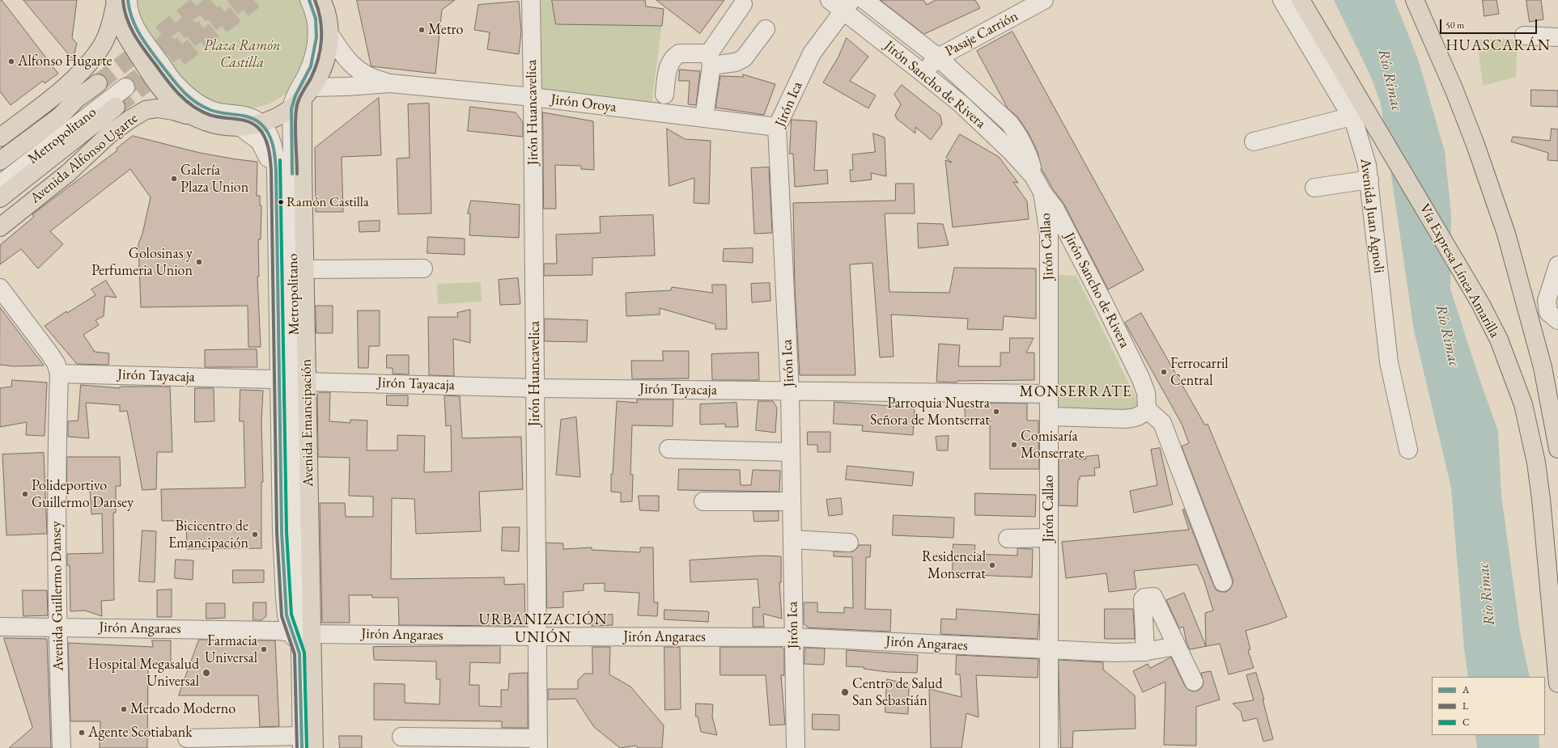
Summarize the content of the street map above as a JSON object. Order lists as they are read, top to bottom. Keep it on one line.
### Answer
{"streets":{"main road":["Avenida Alfonso Ugarte","Vía Expresa Línea Amarilla","Avenida Emancipación"],"street":["Pasaje Carrión","Jirón Sancho de Rivera","Jirón Oroya","Jirón Ica","Jirón Huancavelica","Metropolitano","Avenida Juan Agnoli","Jirón Callao","Jirón Tayacaja","Avenida Guillermo Dansey","Jirón Angaraes"]},"crossings":[["Pasaje Carrión","Jirón Sancho de Rivera"],["Jirón Sancho de Rivera","Jirón Ica"],["Jirón Sancho de Rivera","Jirón Callao"],["Jirón Oroya","Jirón Ica"],["Jirón Oroya","Jirón Huancavelica"],["Jirón Oroya","Metropolitano"],["Jirón Oroya","Avenida Emancipación"],["Jirón Ica","Jirón Tayacaja"],["Jirón Ica","Jirón Angaraes"],["Jirón Huancavelica","Jirón Tayacaja"],["Jirón Huancavelica","Jirón Angaraes"],["Metropolitano","Avenida Emancipación"],["Metropolitano","Jirón Angaraes"],["Jirón Callao","Jirón Tayacaja"],["Jirón Callao","Jirón Angaraes"],["Jirón Tayacaja","Avenida Emancipación"],["Jirón Tayacaja","Avenida Guillermo Dansey"],["Avenida Emancipación","Jirón Angaraes"],["Avenida Guillermo Dansey","Jirón Angaraes"]],"districts":["HUASCARÁN","MONSERRATE","URBANIZACIÓN UNIÓN"],"water":["Río Rímac"],"parks":["Plaza Ramón Castilla"],"places":["Metro","Alfonso Hugarte","Galería Plaza Union","Ramón Castilla","Golosinas y Perfumeria Union","Ferrocarril Central","Parroquia Nuestra Señora de Montserrat","Comisaría Monserrate","Polideportivo Guillermo Dansey","Bicicentro de Emancipación","Residencial Monserrat","Farmacia Universal","Hospital Megasalud Universal","Centro de Salud San Sebastián","Mercado Moderno","Agente Scotiabank"],"lines":["transit line A","transit line L","transit line C"],"legend":["A","L","C"],"scale_bar":"50 m"}
